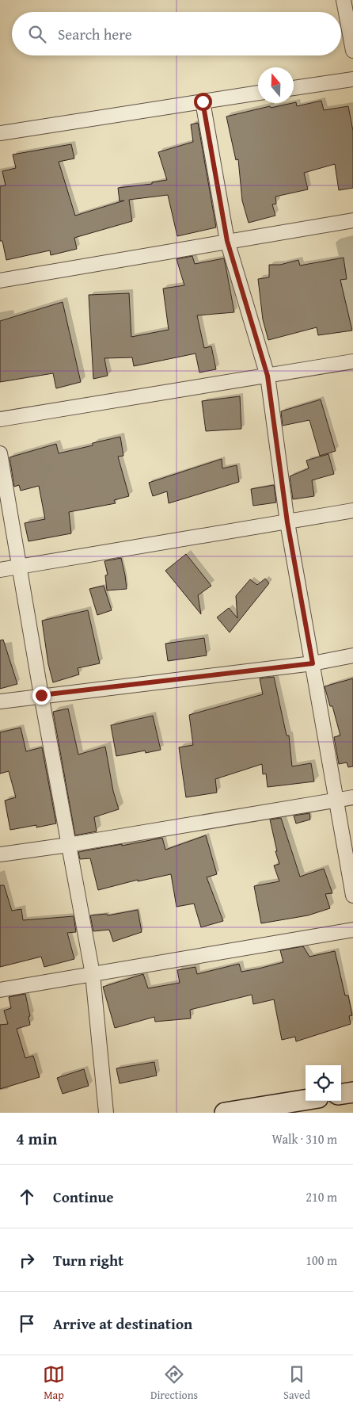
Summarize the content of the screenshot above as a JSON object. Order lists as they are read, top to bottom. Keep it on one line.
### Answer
{"north":"top","page":{"search":"Search here","heading":["4 min","Walk · 310 m"],"list":[["Continue","210 m"],["Turn right","100 m"],"Arrive at destination"],"nav":["Map","Directions","Saved"]}}
